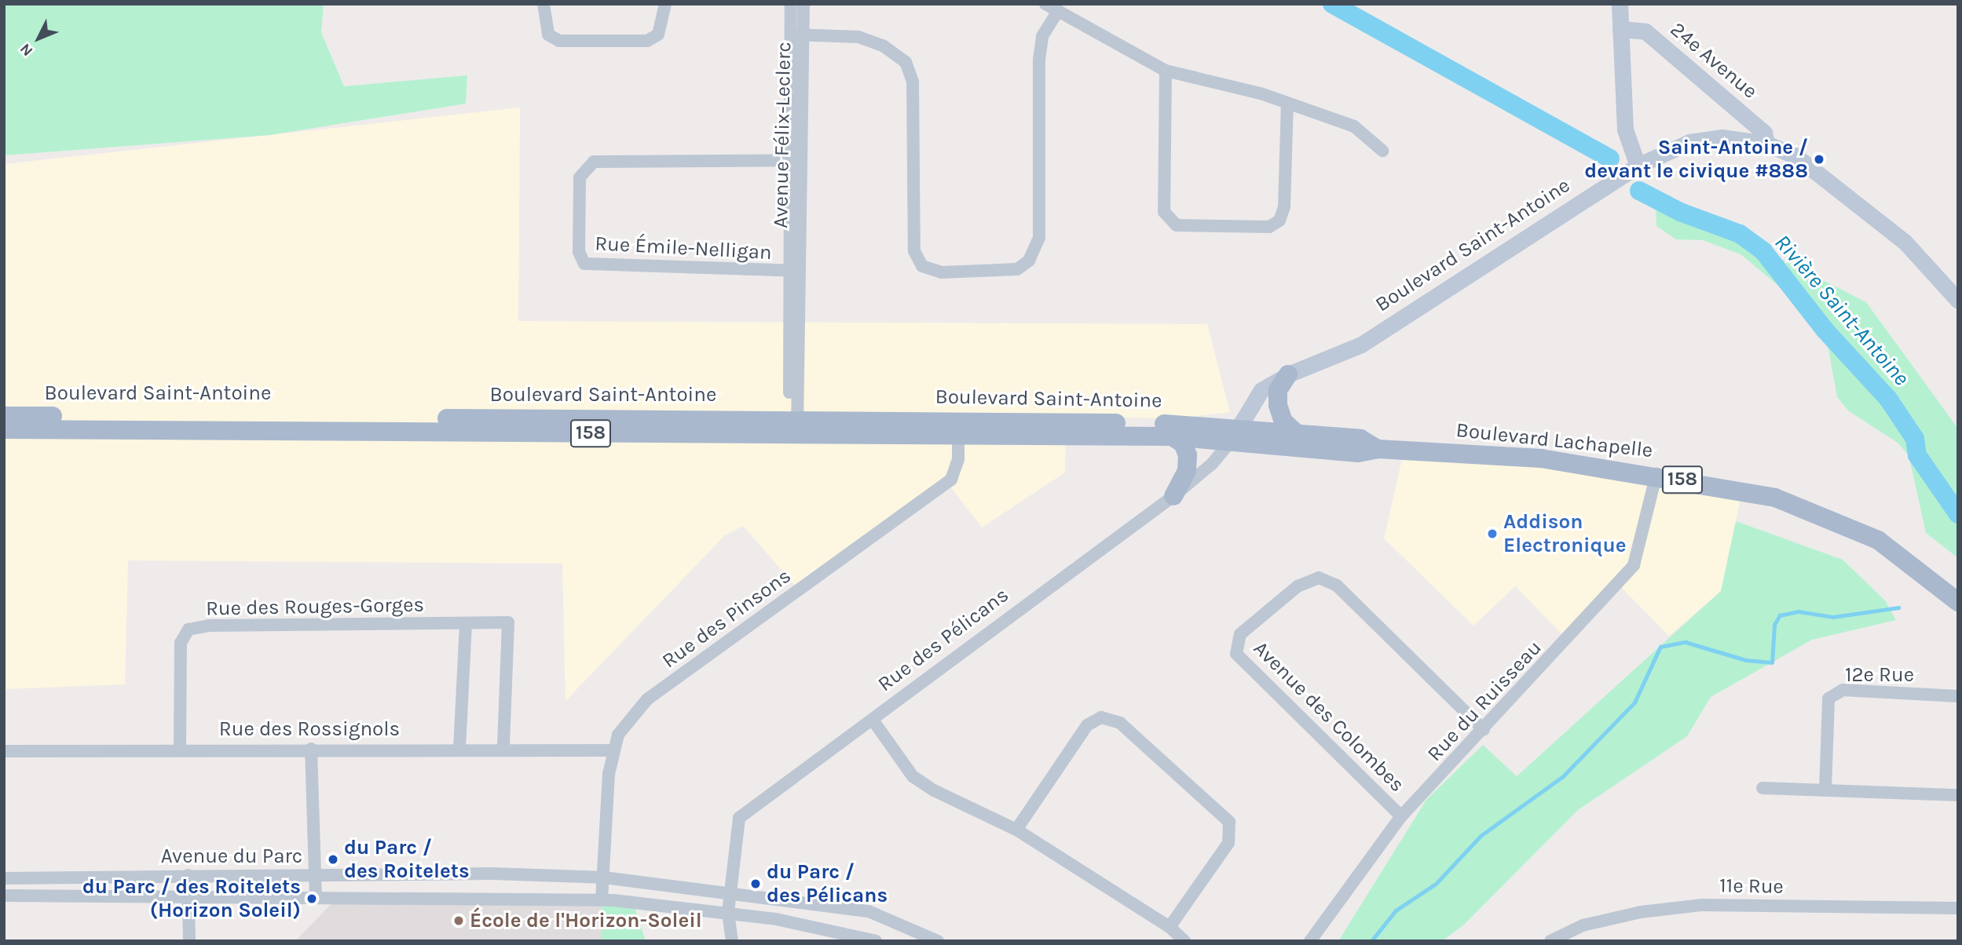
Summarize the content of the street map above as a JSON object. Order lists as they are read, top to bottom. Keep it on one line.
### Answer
{"streets":{"main road":["Boulevard Saint-Antoine","158","Boulevard Lachapelle"],"street":["24e Avenue","Avenue Félix-Leclerc","Rue Émile-Nelligan","Rue des Rouges-Gorges","Rue des Pinsons","Rue des Pélicans","12e Rue","Rue du Ruisseau","Avenue des Colombes","Rue des Rossignols","Avenue du Parc","11e Rue"]},"crossings":[["24e Avenue","Boulevard Saint-Antoine"],["Avenue Félix-Leclerc","Boulevard Saint-Antoine"],["Avenue Félix-Leclerc","Rue Émile-Nelligan"],["Boulevard Saint-Antoine","Boulevard Lachapelle"],["Boulevard Saint-Antoine","Rue des Pinsons"],["Boulevard Saint-Antoine","Rue des Pélicans"],["Boulevard Lachapelle","Rue des Pélicans"],["Boulevard Lachapelle","Rue du Ruisseau"],["Rue des Rouges-Gorges","Rue des Rossignols"],["Rue des Pinsons","Rue des Rossignols"],["Rue des Pinsons","Avenue du Parc"],["Rue des Pélicans","Avenue du Parc"],["Rue du Ruisseau","Avenue des Colombes"]],"water":["Rivière Saint-Antoine"],"places":["Saint-Antoine / devant le civique #888","Addison Electronique","du Parc / des Roitelets","du Parc / des Pélicans","du Parc / des Roitelets (Horizon Soleil)","École de l'Horizon-Soleil"],"north":"bottom left"}
